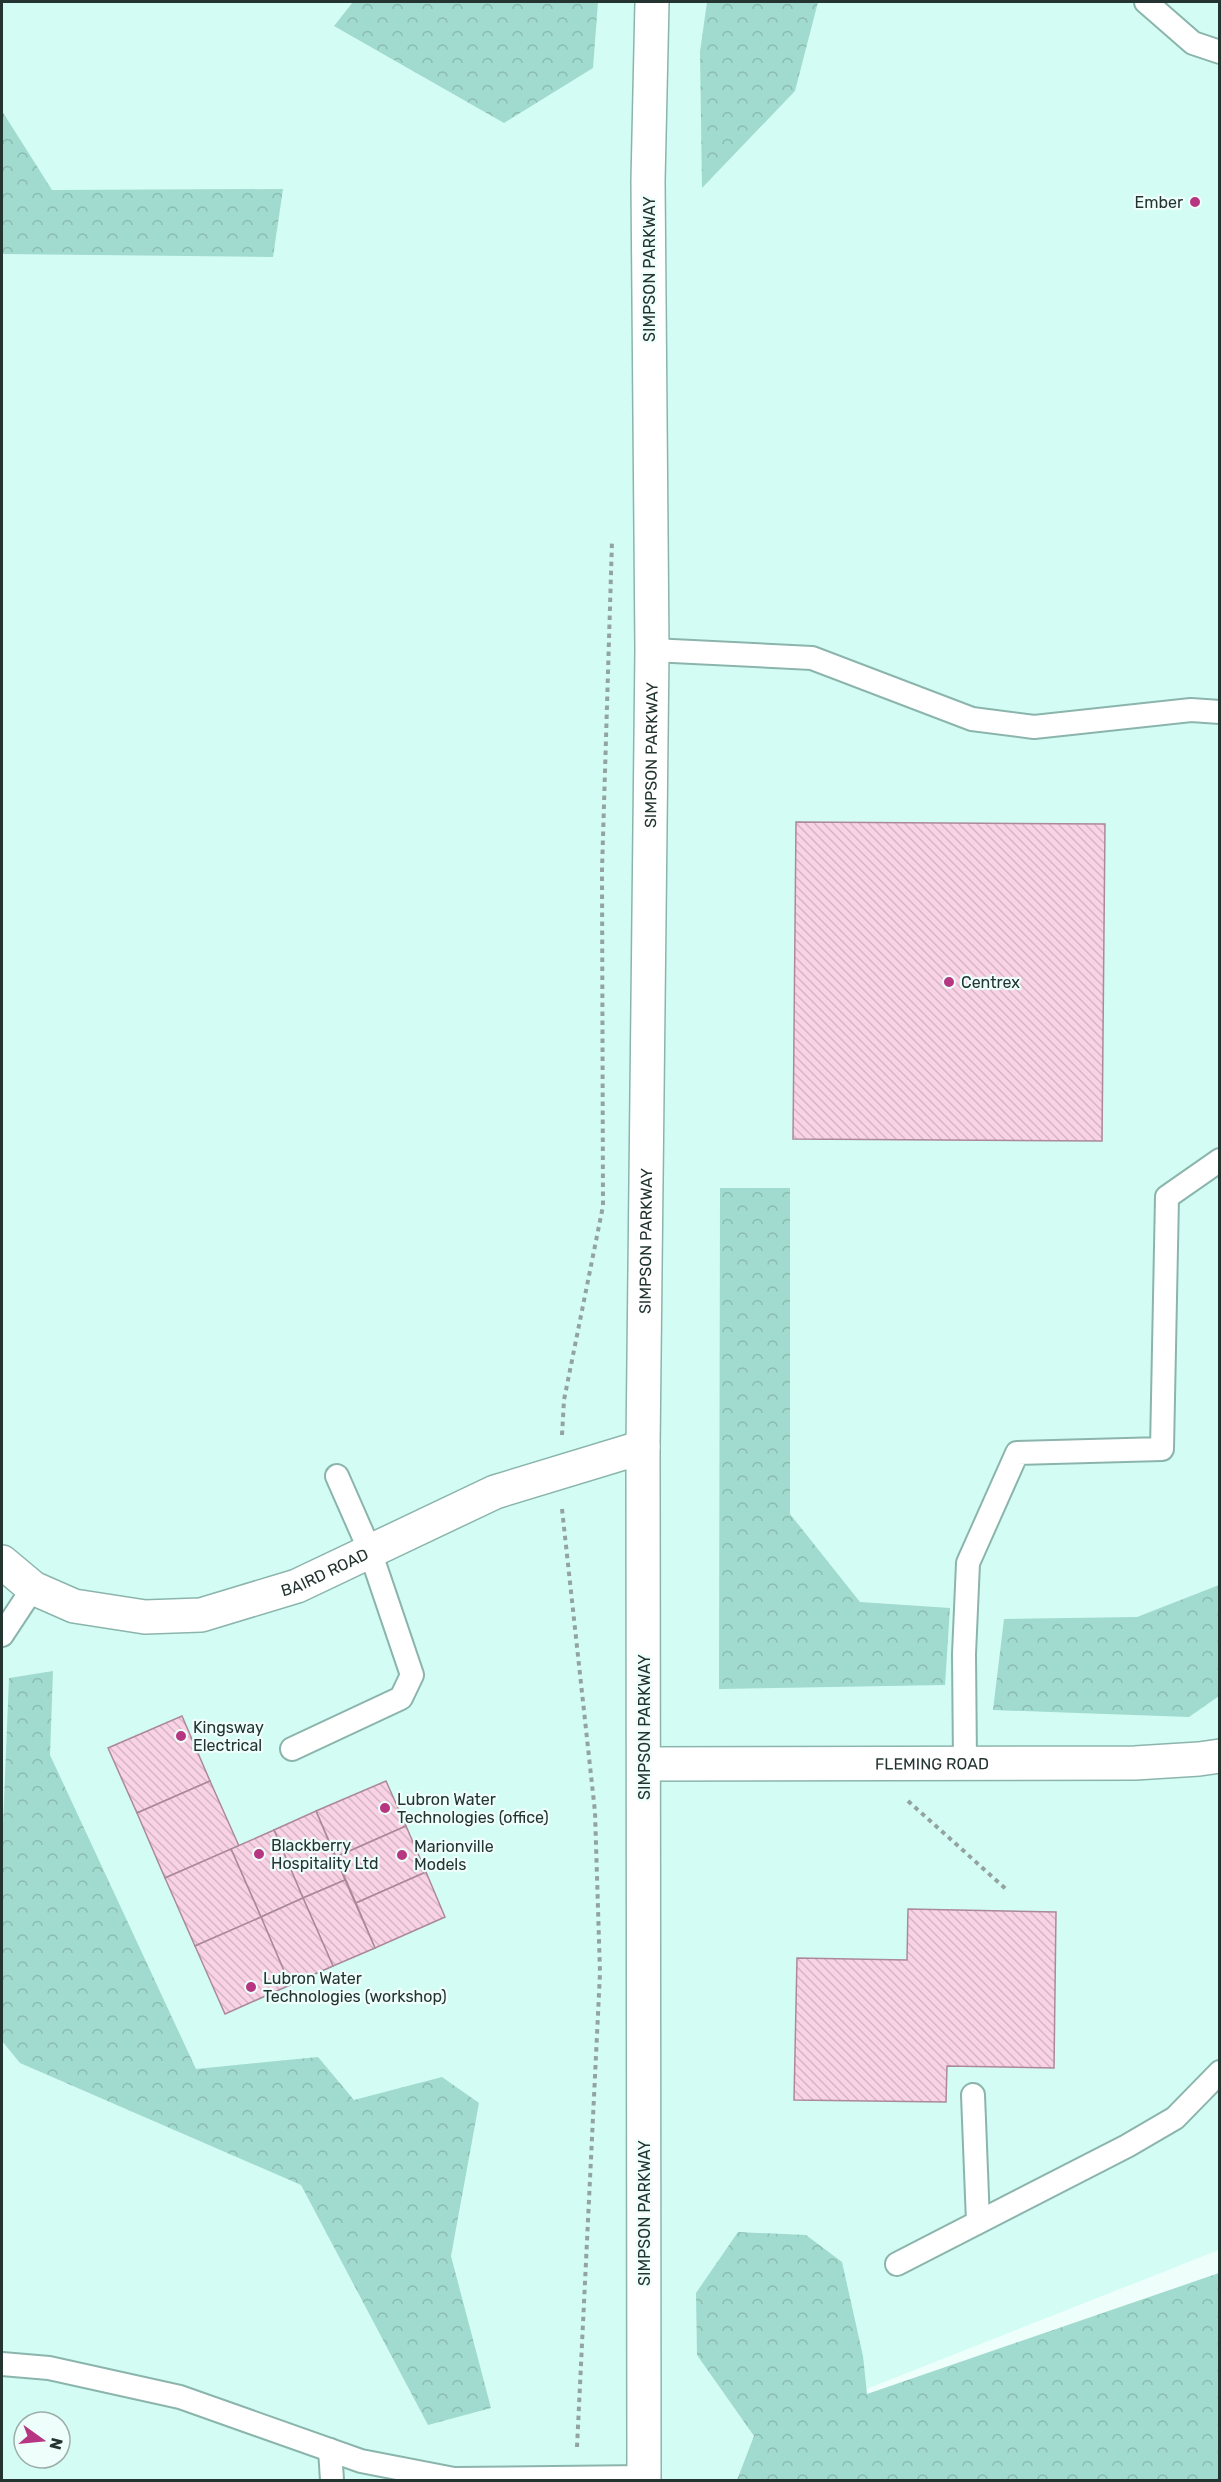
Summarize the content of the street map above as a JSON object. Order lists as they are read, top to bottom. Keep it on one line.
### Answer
{"streets":{"main road":["SIMPSON PARKWAY","BAIRD ROAD","FLEMING ROAD"]},"crossings":[["SIMPSON PARKWAY","BAIRD ROAD"],["SIMPSON PARKWAY","FLEMING ROAD"]],"places":["Ember","Centrex","Kingsway Electrical","Lubron Water Technologies (office)","Blackberry Hospitality Ltd","Marionville Models","Lubron Water Technologies (workshop)"],"north":"right"}
